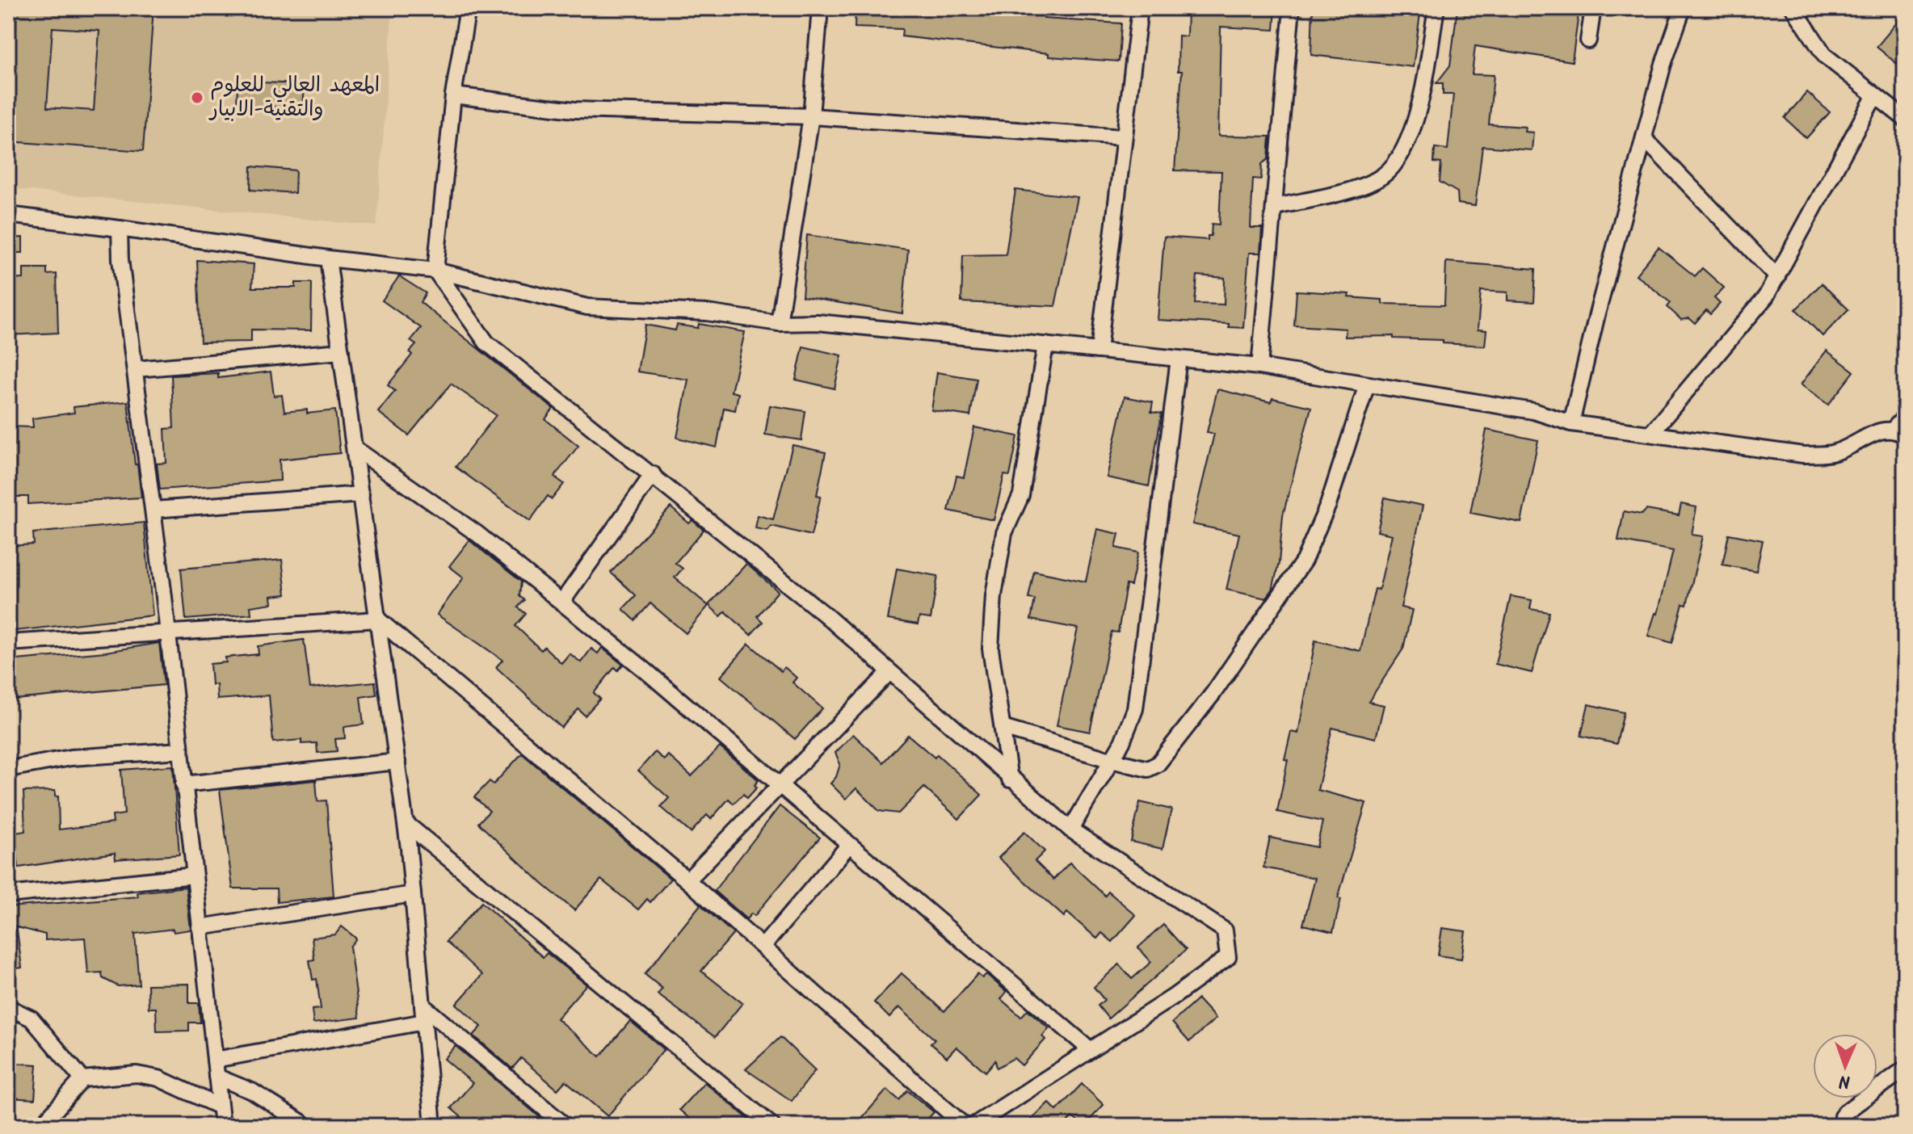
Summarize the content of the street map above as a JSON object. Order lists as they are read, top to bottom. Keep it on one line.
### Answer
{"places":["المعهد العالي للعلوم والتقنية-الابيار"],"north":"bottom"}
